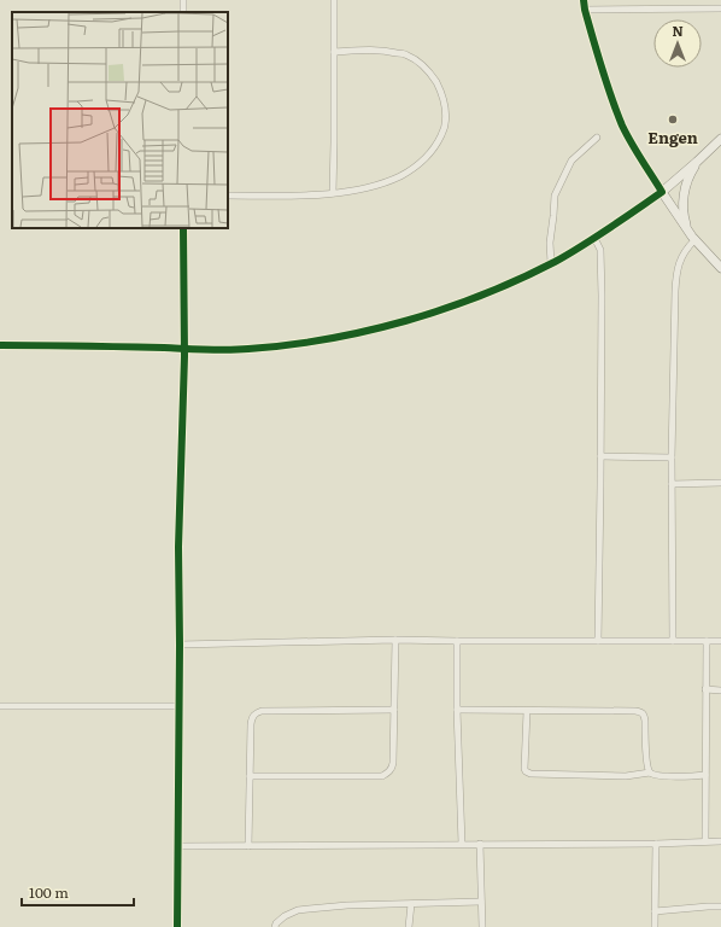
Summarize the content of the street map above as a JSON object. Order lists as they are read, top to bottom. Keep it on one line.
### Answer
{"places":["Engen"],"scale_bar":"100 m","north":"top"}
